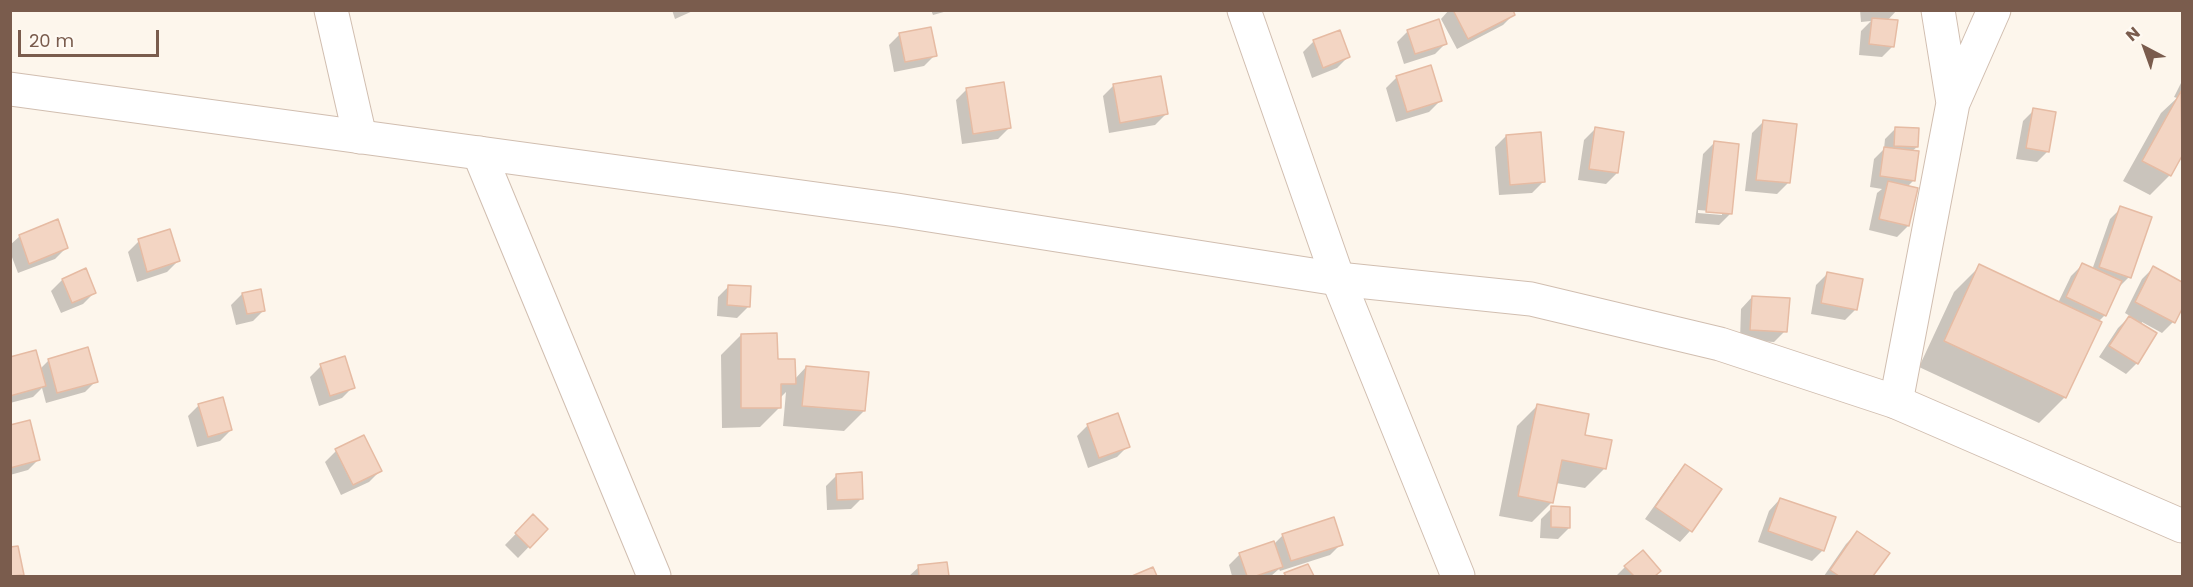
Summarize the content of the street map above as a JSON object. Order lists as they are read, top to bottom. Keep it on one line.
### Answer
{"scale_bar":"20 m","north":"top left"}
